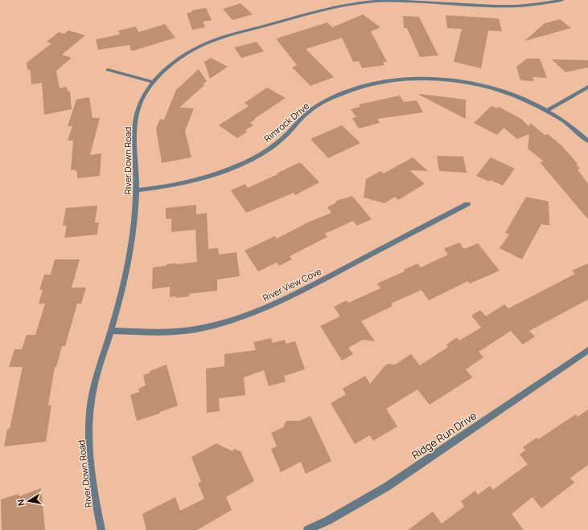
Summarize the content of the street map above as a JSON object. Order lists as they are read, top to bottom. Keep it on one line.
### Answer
{"streets":{"street":["Rimrock Drive","River Down Road","River View Cove","Ridge Run Drive"]},"crossings":[["Rimrock Drive","River Down Road"],["River Down Road","River View Cove"]],"north":"left"}
